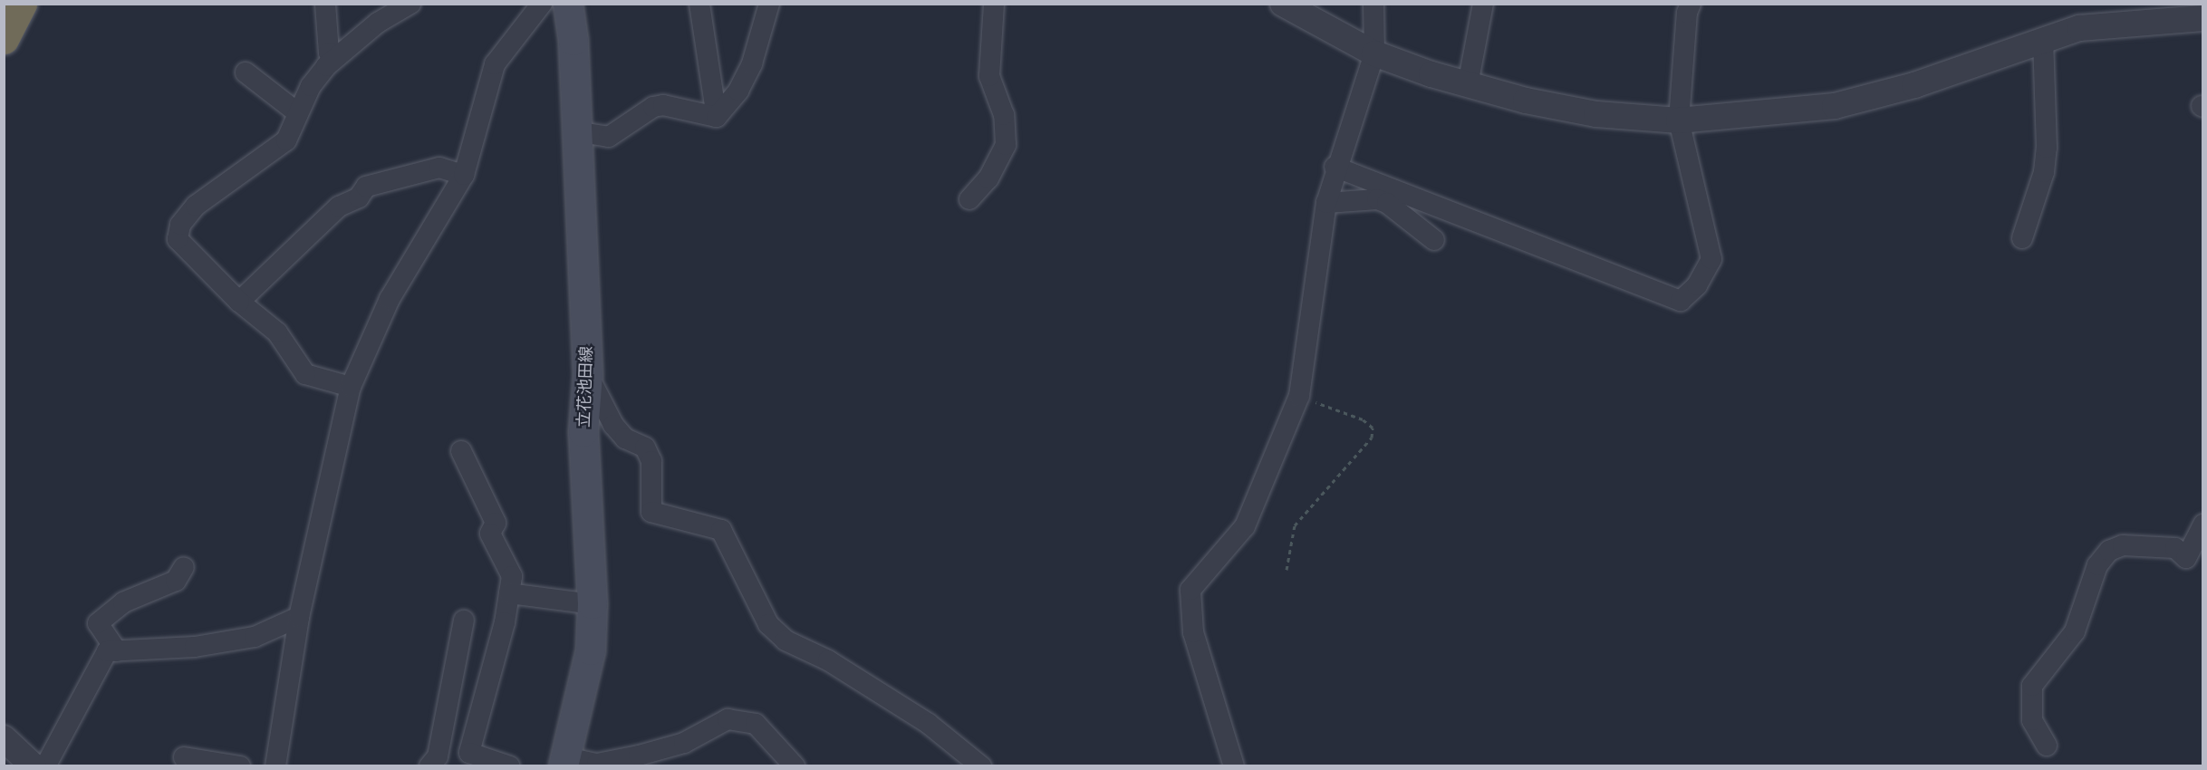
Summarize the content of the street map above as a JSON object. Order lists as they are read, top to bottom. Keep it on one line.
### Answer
{"streets":{"main road":["立花池田線"]}}
